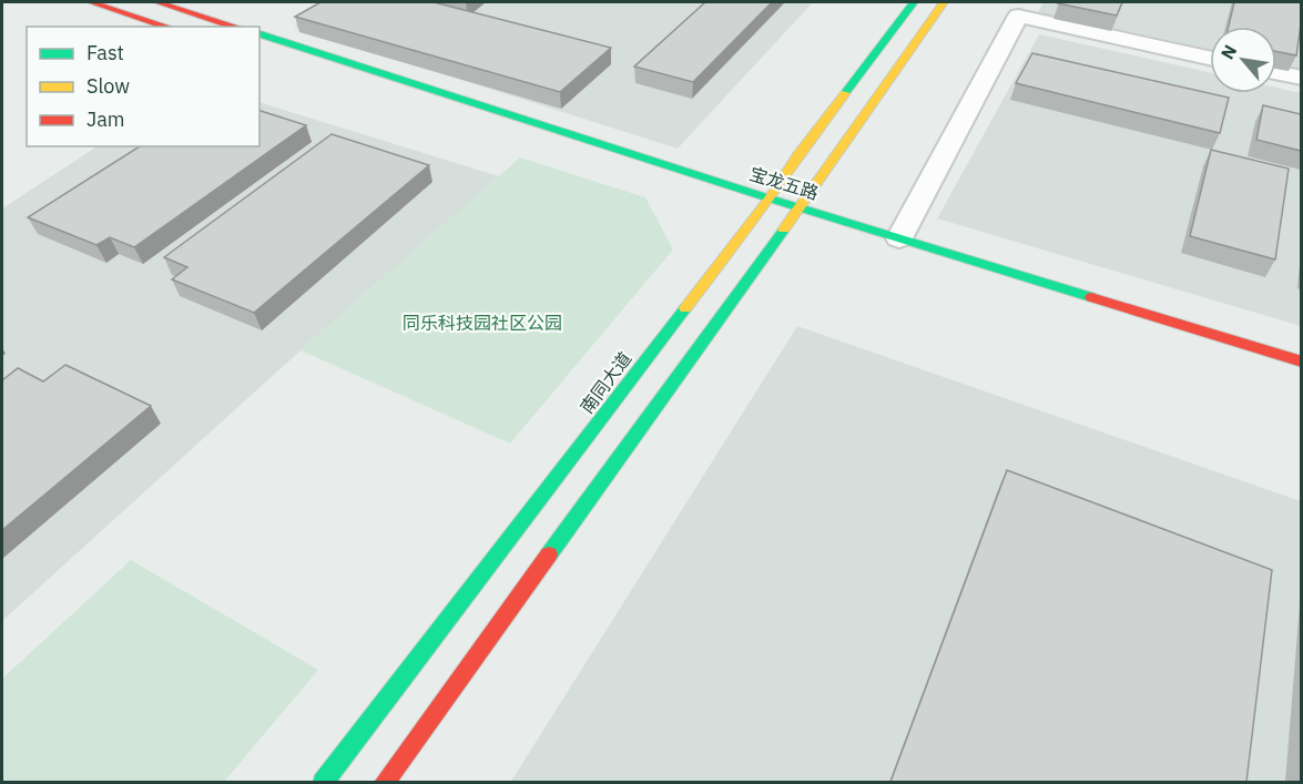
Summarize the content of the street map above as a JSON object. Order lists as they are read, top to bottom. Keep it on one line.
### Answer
{"streets":{"main road":["宝龙五路","南同大道"]},"crossings":[["宝龙五路","南同大道"]],"parks":["同乐科技园社区公园"],"legend":["Fast","Slow","Jam"],"north":"top left"}
